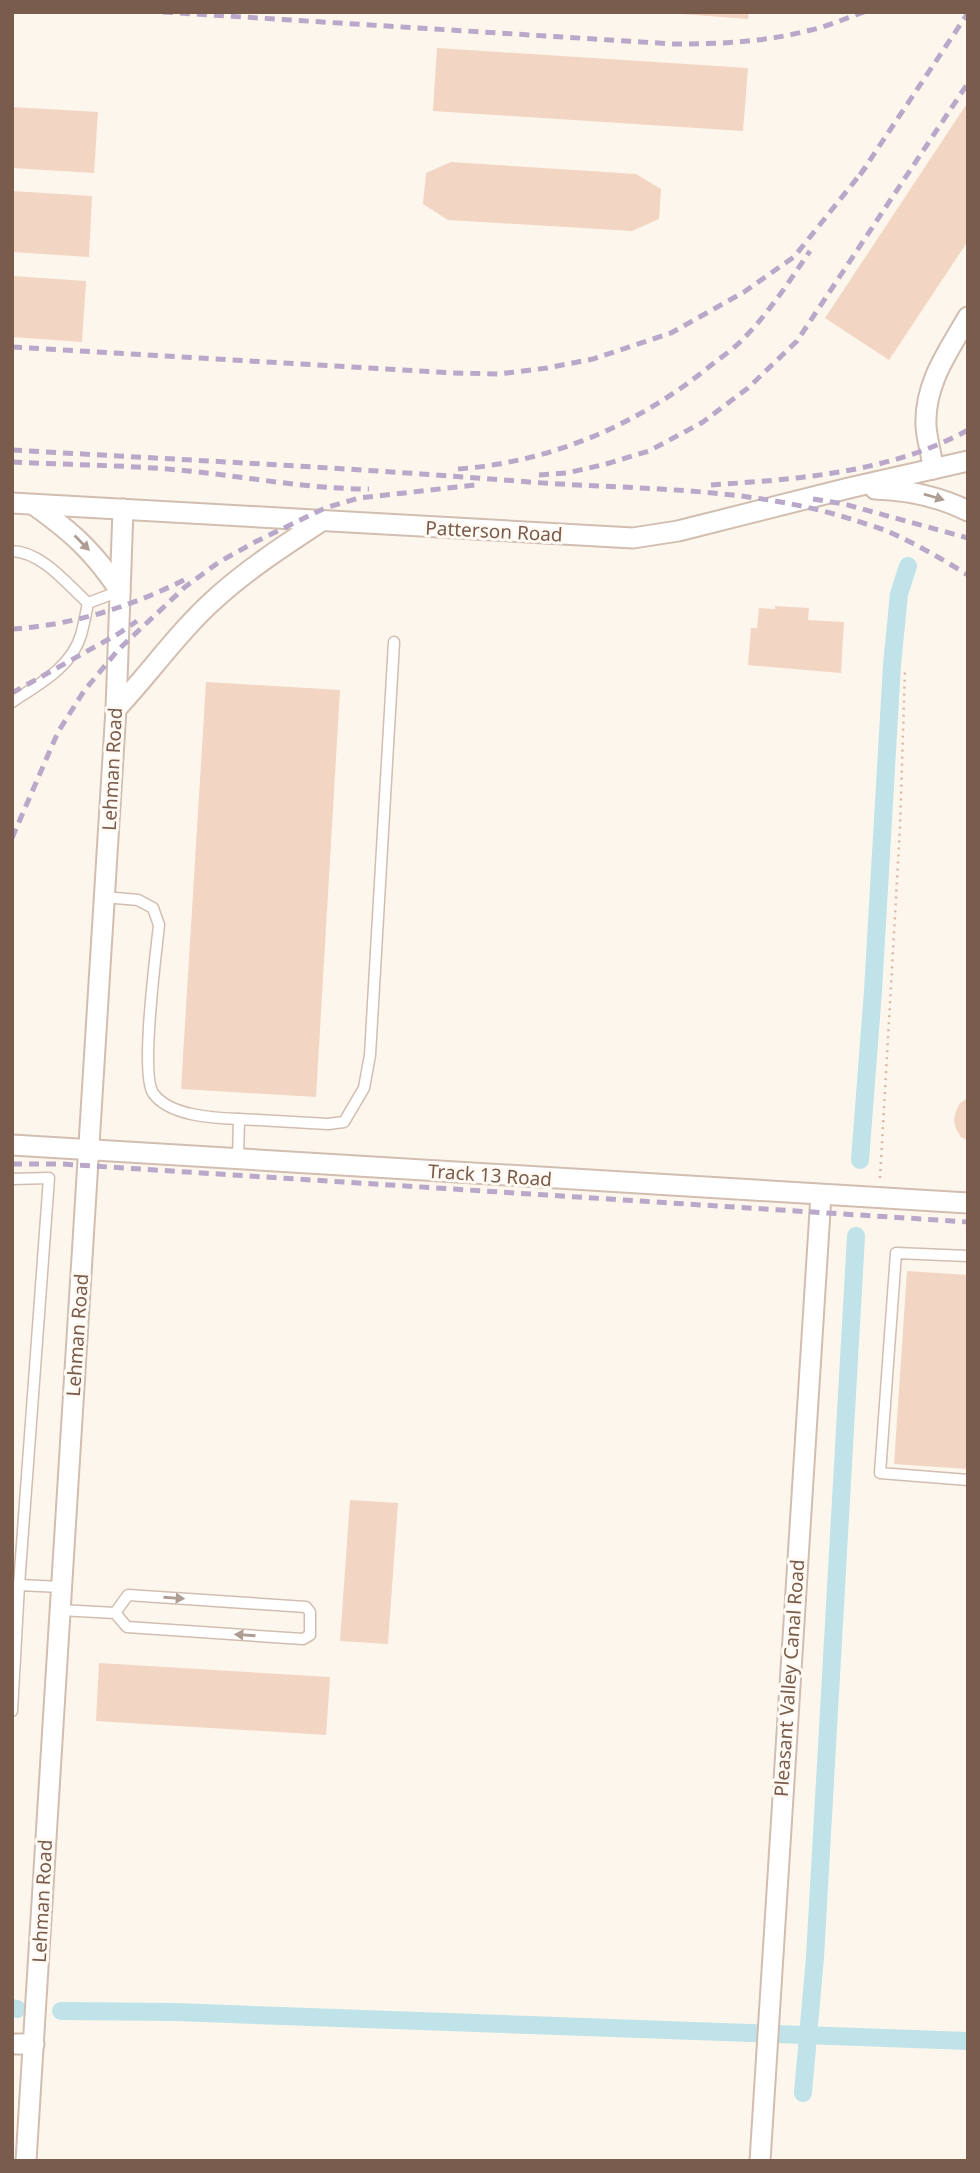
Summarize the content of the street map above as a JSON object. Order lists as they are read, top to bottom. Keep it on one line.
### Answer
{"streets":{"street":["Patterson Road","Lehman Road","Track 13 Road","Pleasant Valley Canal Road"]},"crossings":[["Patterson Road","Lehman Road"],["Lehman Road","Track 13 Road"],["Track 13 Road","Pleasant Valley Canal Road"]]}
